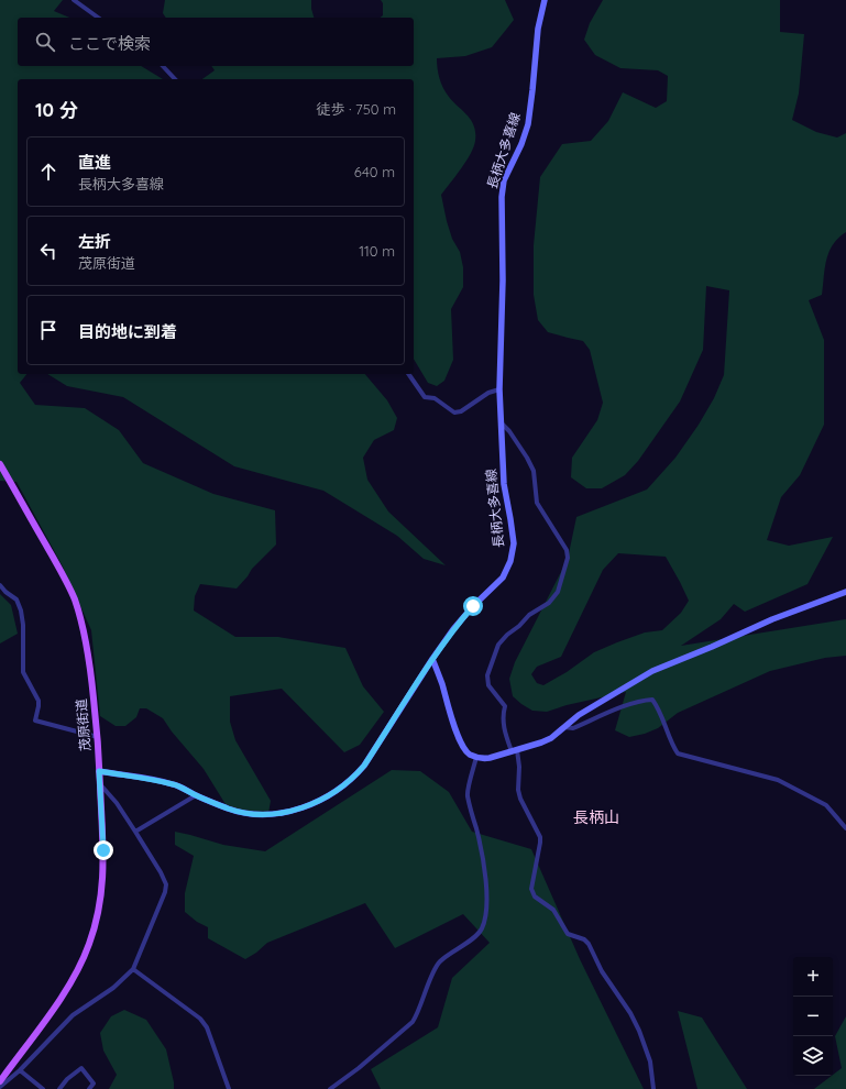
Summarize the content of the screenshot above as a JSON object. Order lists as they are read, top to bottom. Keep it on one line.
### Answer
{"streets":{"main road":["長柄大多喜線","茂原街道"]},"crossings":[["長柄大多喜線","茂原街道"]],"districts":["長柄山"],"page":{"search":"ここで検索","heading":["10 分","徒歩 · 750 m"],"list":[["直進","長柄大多喜線","640 m"],["左折","茂原街道","110 m"],"目的地に到着"],"map_buttons":["+","−"]}}
